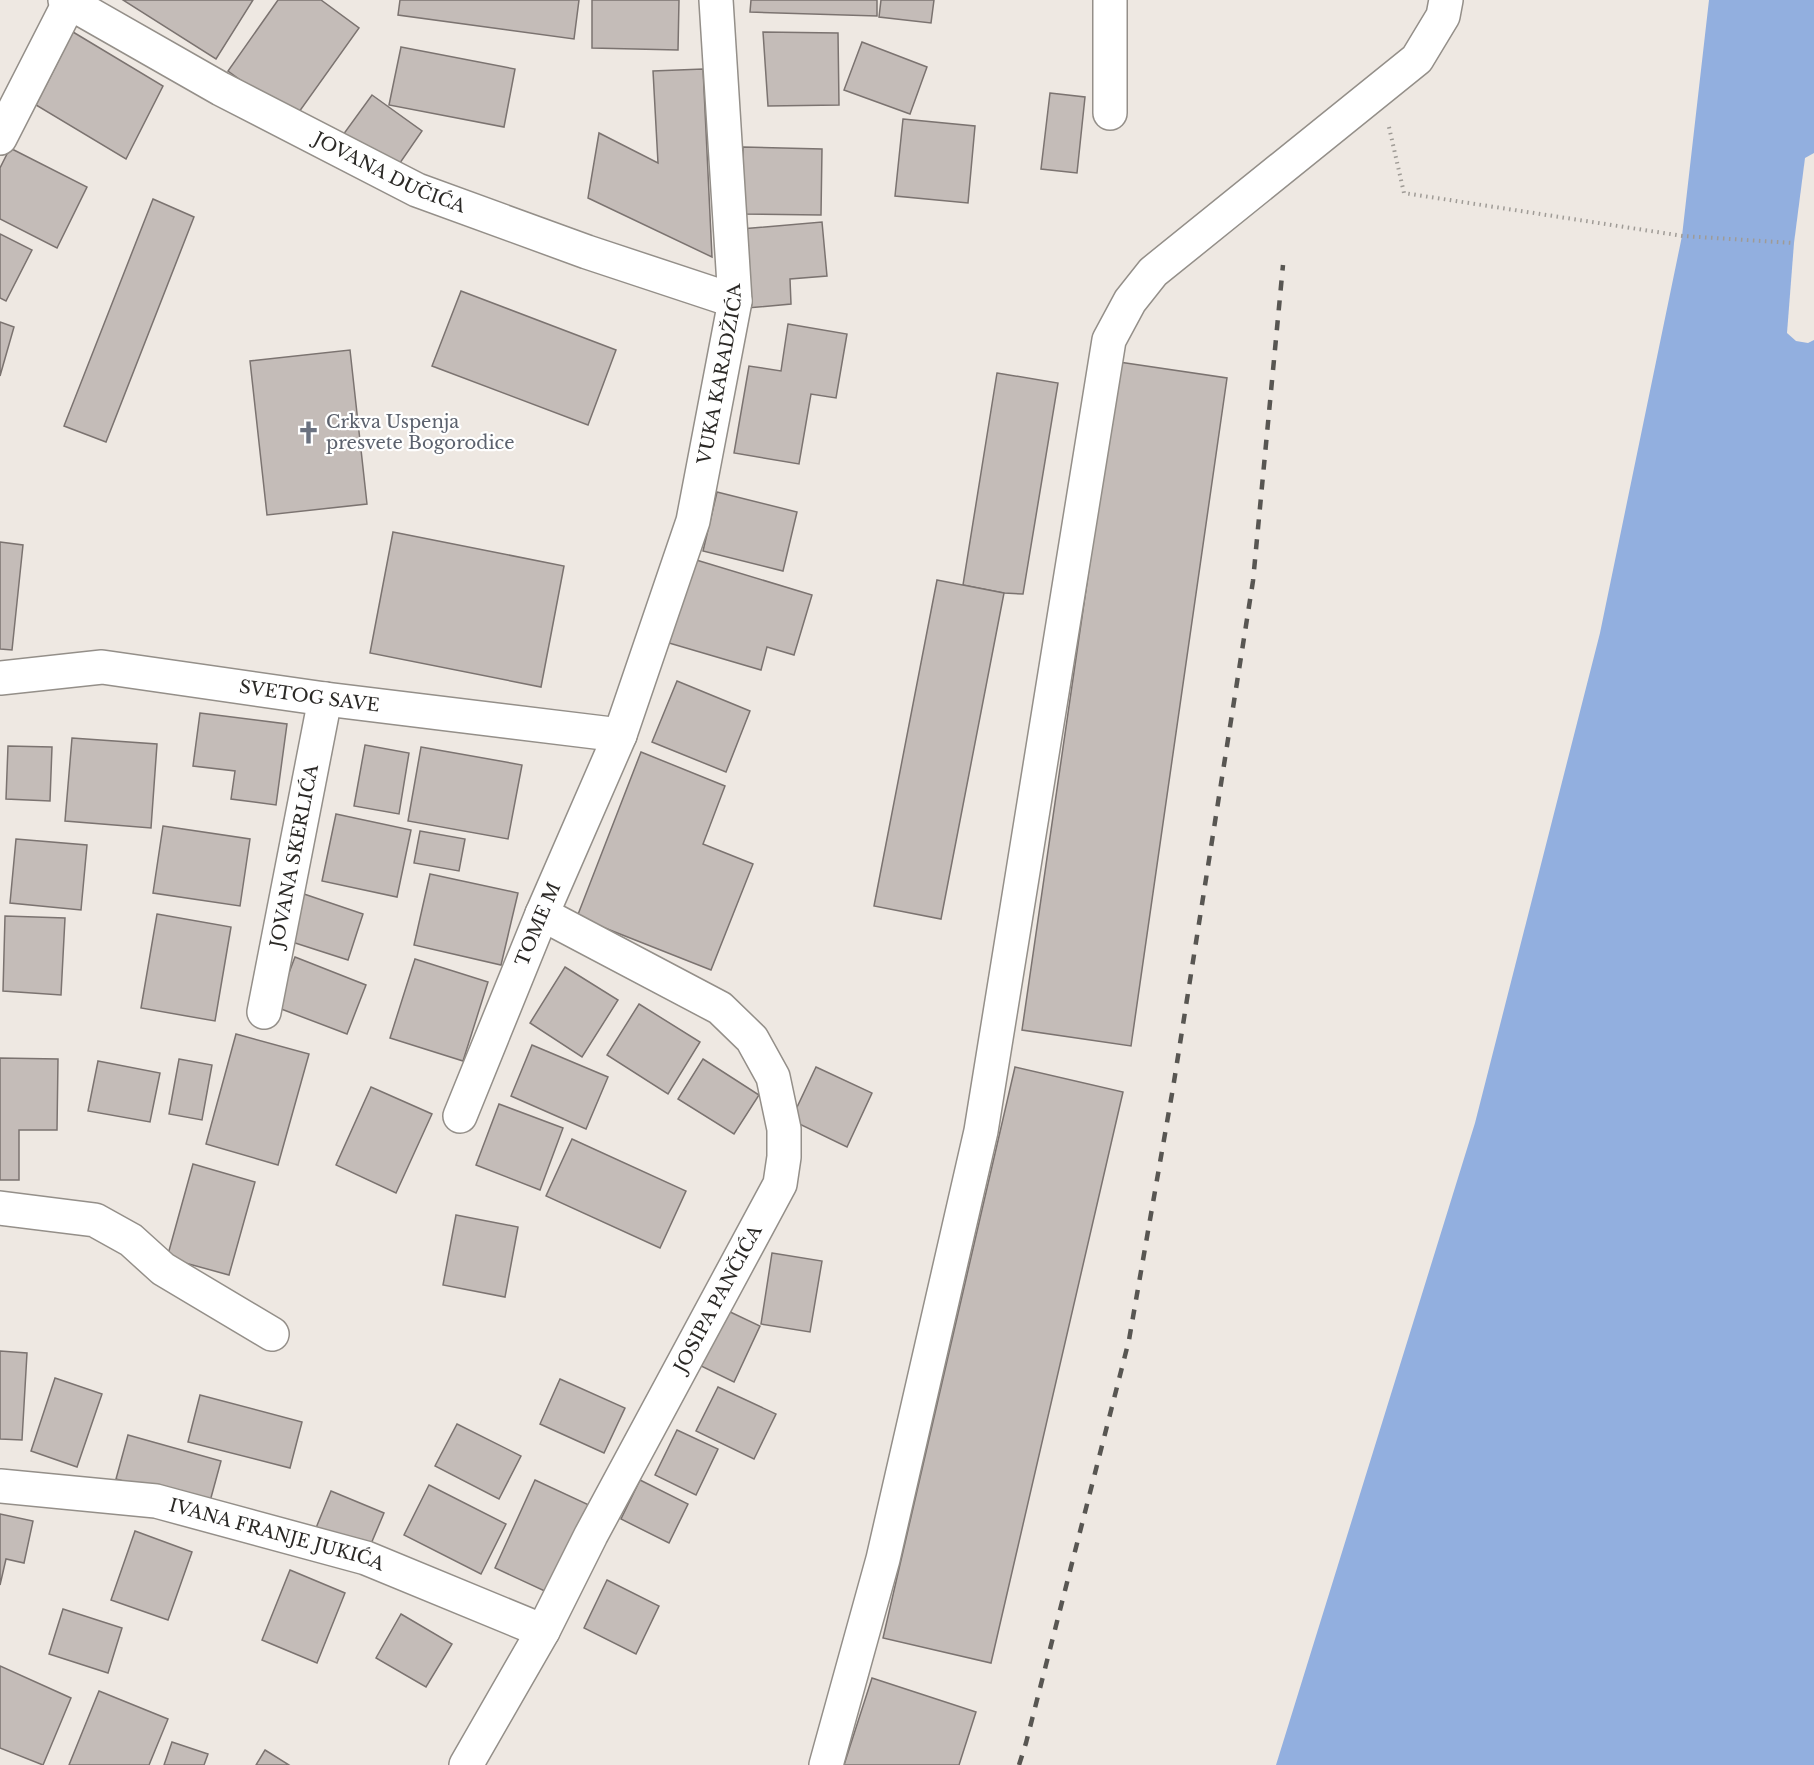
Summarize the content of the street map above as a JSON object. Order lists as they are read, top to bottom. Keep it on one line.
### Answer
{"streets":{"street":["JOVANA DUČIĆA","VUKA KARADŽIĆA","SVETOG SAVE","JOVANA SKERLIĆA","TOME M","JOSIPA PANČIĆA","IVANA FRANJE JUKIĆA"]},"crossings":[["JOVANA DUČIĆA","VUKA KARADŽIĆA"],["VUKA KARADŽIĆA","SVETOG SAVE"],["VUKA KARADŽIĆA","TOME M"],["SVETOG SAVE","JOVANA SKERLIĆA"],["SVETOG SAVE","TOME M"],["TOME M","JOSIPA PANČIĆA"],["JOSIPA PANČIĆA","IVANA FRANJE JUKIĆA"]],"places":{"church":["Crkva Uspenja presvete Bogorodice"]}}
